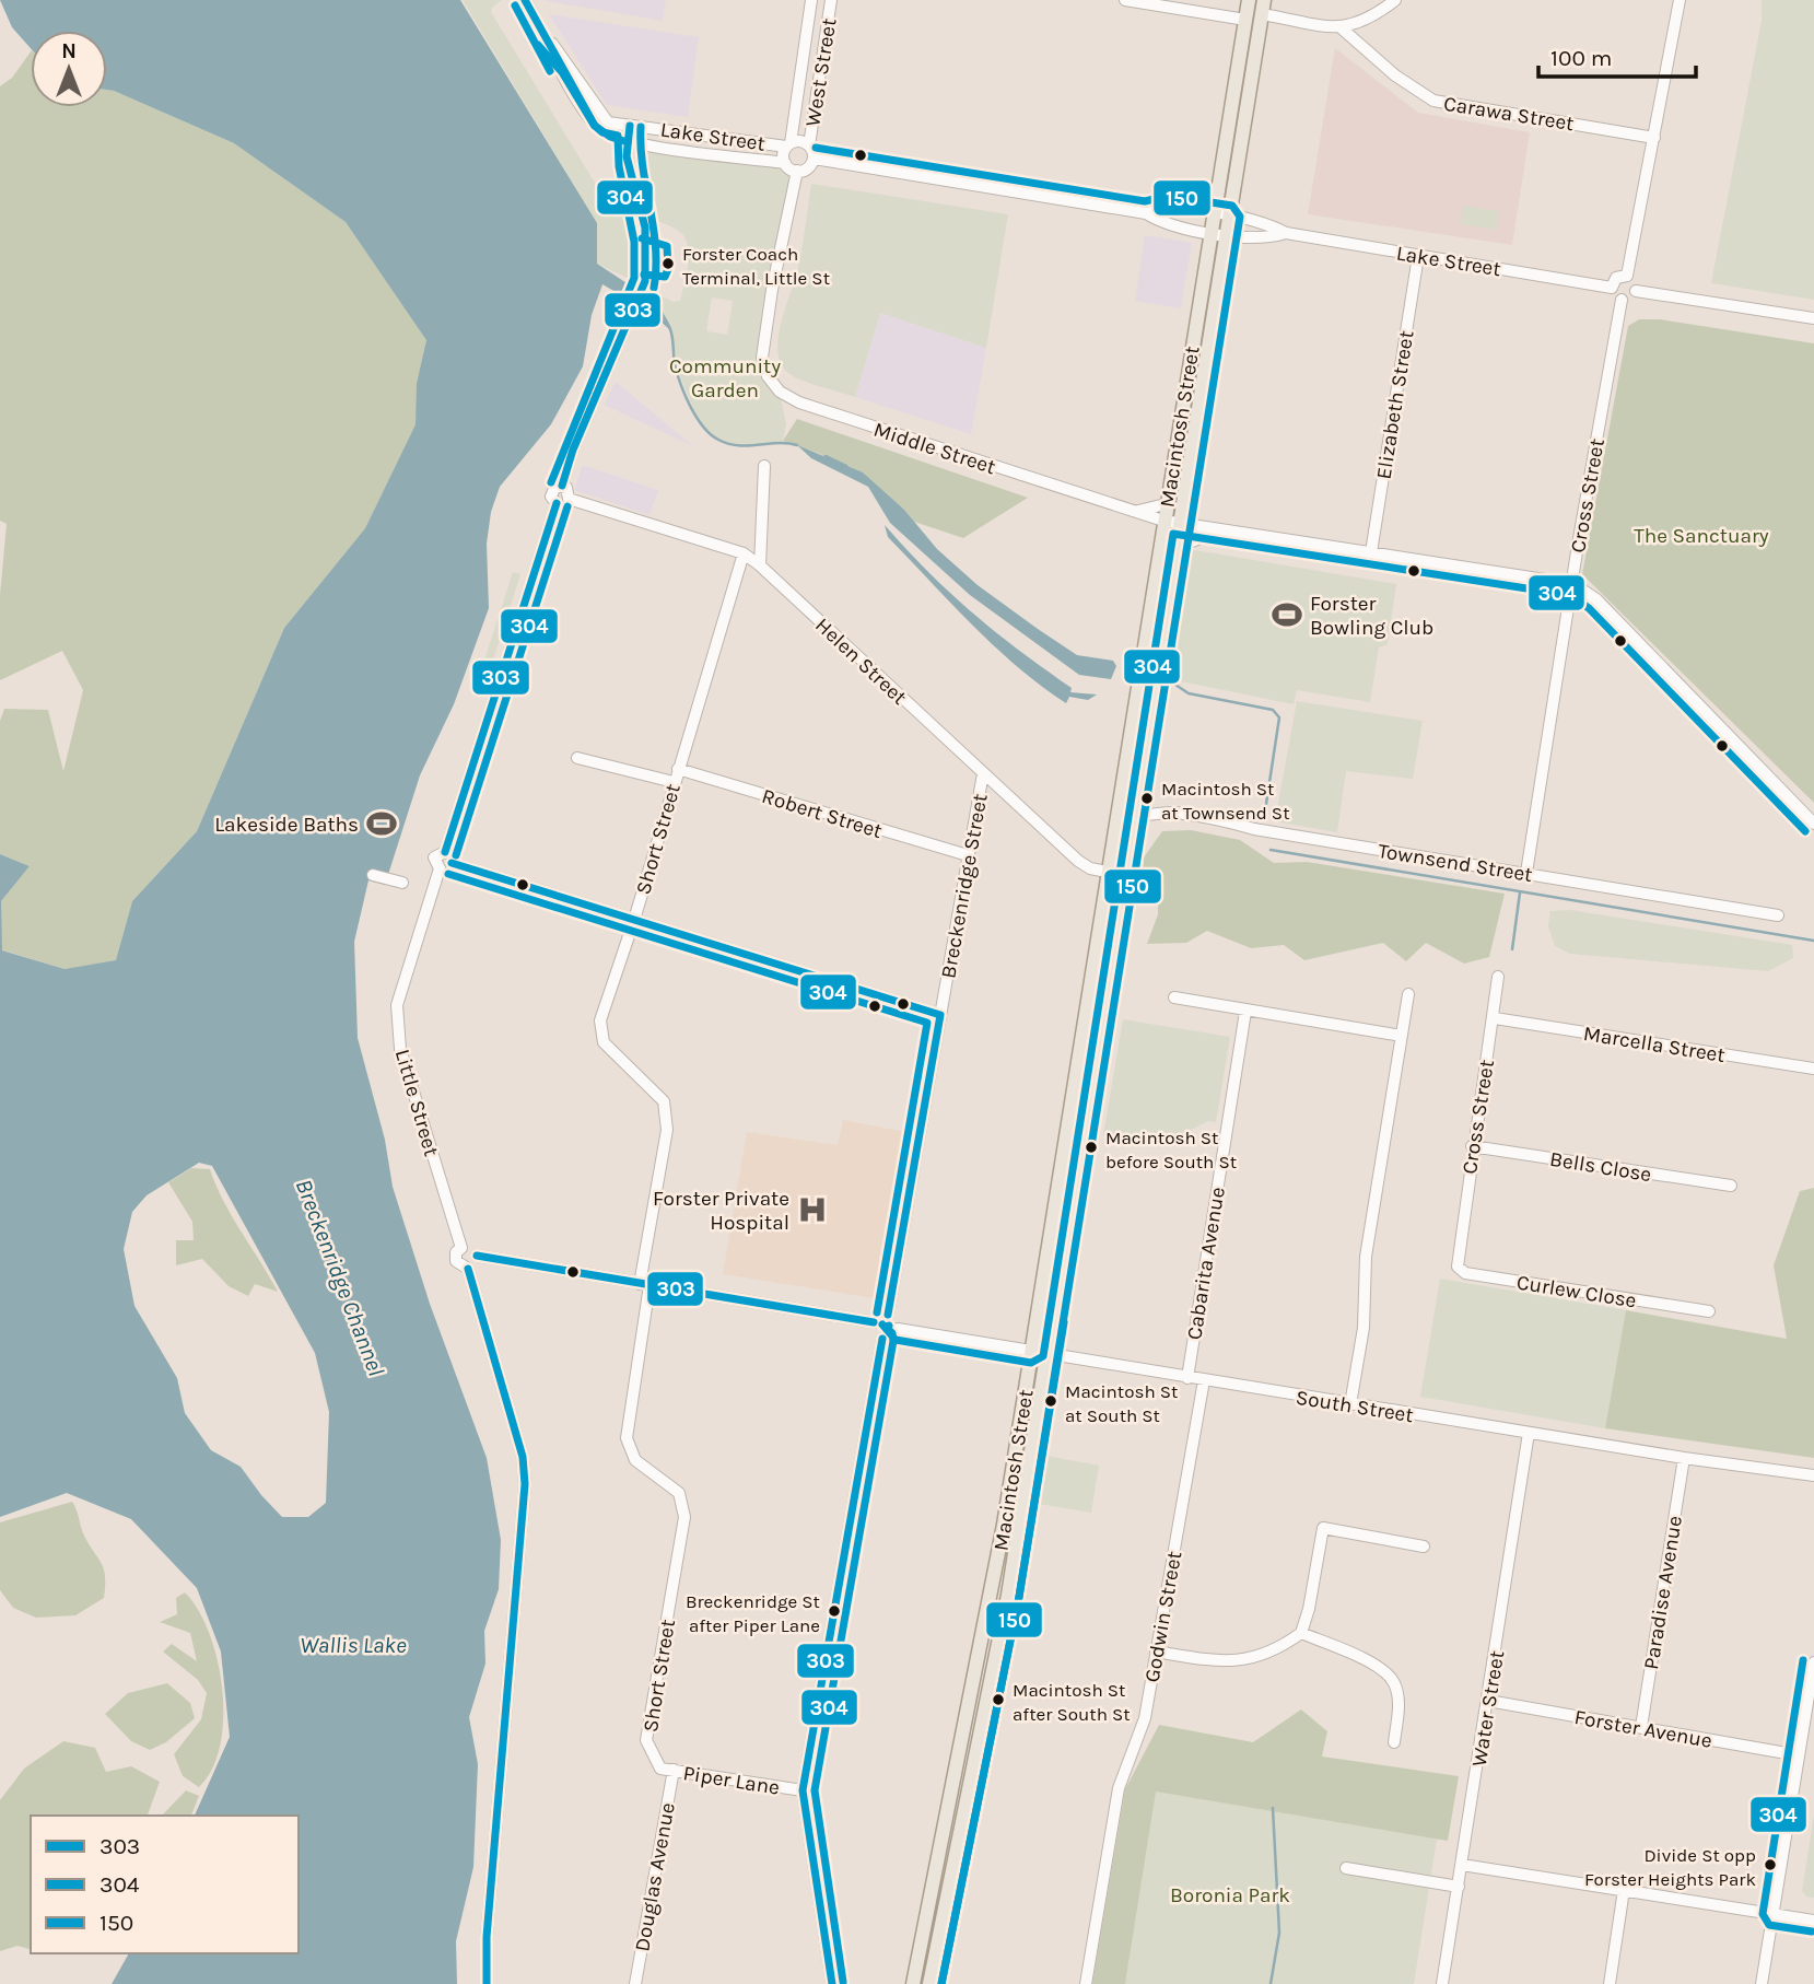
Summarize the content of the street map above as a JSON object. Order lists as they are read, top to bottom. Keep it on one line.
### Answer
{"streets":{"main road":["Macintosh Street"],"street":["West Street","Carawa Street","Lake Street","Elizabeth Street","Middle Street","Cross Street","Helen Street","Robert Street","Short Street","Townsend Street","Breckenridge Street","Marcella Street","Little Street","Bells Close","Cabarita Avenue","Curlew Close","South Street","Paradise Avenue","Godwin Street","Water Street","Forster Avenue","Piper Lane","Douglas Avenue"]},"crossings":[["West Street","Lake Street"],["West Street","Middle Street"],["Lake Street","Elizabeth Street"],["Lake Street","Macintosh Street"],["Lake Street","Middle Street"],["Lake Street","Cross Street"],["Elizabeth Street","Middle Street"],["Macintosh Street","Middle Street"],["Macintosh Street","Helen Street"],["Macintosh Street","Townsend Street"],["Macintosh Street","South Street"],["Middle Street","Cross Street"],["Cross Street","Townsend Street"],["Cross Street","Marcella Street"],["Cross Street","Bells Close"],["Cross Street","Curlew Close"],["Helen Street","Short Street"],["Helen Street","Breckenridge Street"],["Robert Street","Short Street"],["Robert Street","Breckenridge Street"],["Short Street","Piper Lane"],["Breckenridge Street","South Street"],["Cabarita Avenue","South Street"],["South Street","Paradise Avenue"],["South Street","Godwin Street"],["South Street","Water Street"],["Paradise Avenue","Forster Avenue"],["Water Street","Forster Avenue"],["Piper Lane","Douglas Avenue"]],"water":["Breckenridge Channel","Wallis Lake"],"parks":["Community Garden","The Sanctuary","Boronia Park"],"places":{"other":["Forster Coach Terminal, Little St","Macintosh St at Townsend St","Macintosh St before South St","Macintosh St at South St","Breckenridge St after Piper Lane","Macintosh St after South St","Divide St opp Forster Heights Park"],"sports":["Forster Bowling Club","Lakeside Baths"],"hospital":["Forster Private Hospital"]},"lines":["transit line 303","transit line 304","transit line 150"],"legend":["303","304","150"],"scale_bar":"100 m","north":"top"}
